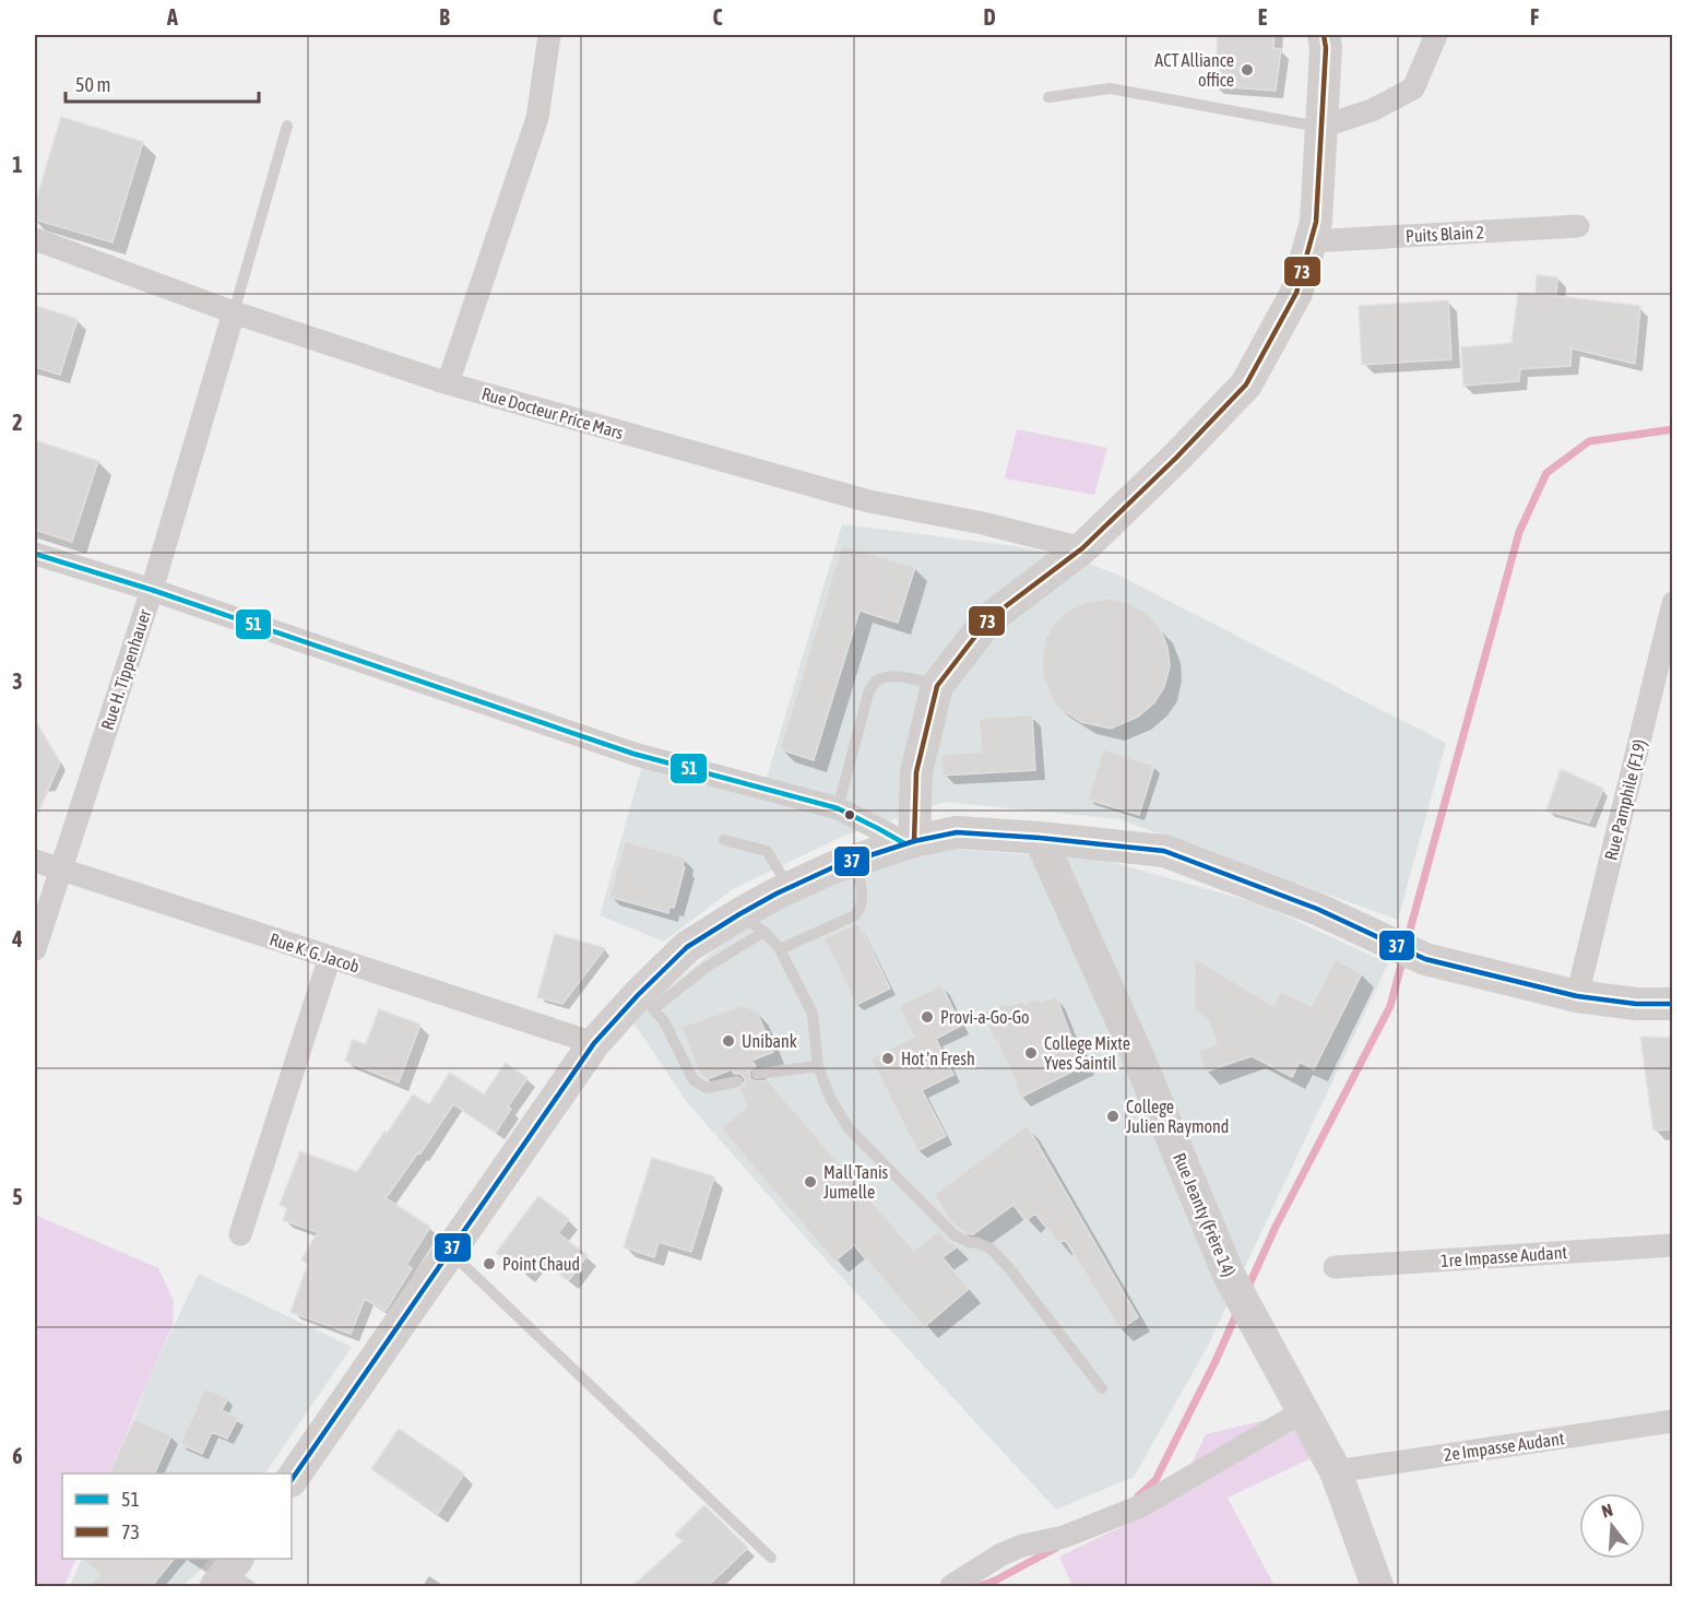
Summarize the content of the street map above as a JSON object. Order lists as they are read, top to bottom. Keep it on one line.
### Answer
{"streets":{"street":["Puits Blain 2","Rue Docteur Price Mars","Rue H. Tippenhauer","Rue Pamphile (F19)","Rue K. G. Jacob","Rue Jeanty (Frère 14)","1re Impasse Audant","2e Impasse Audant"]},"crossings":[["Rue Docteur Price Mars","Rue H. Tippenhauer"],["Rue H. Tippenhauer","Rue K. G. Jacob"],["Rue Jeanty (Frère 14)","2e Impasse Audant"]],"places":["ACT Alliance office","Provi-a-Go-Go","Unibank","College Mixte Yves Saintil","Hot 'n Fresh","College Julien Raymond","Mall Tanis Jumelle","Point Chaud"],"lines":["transit line 73","transit line 51","transit line 37"],"legend":["51","73"],"scale_bar":"50 m","north":"top","grid":{"columns":["A","B","C","D","E","F"],"rows":["1","2","3","4","5","6"]}}
